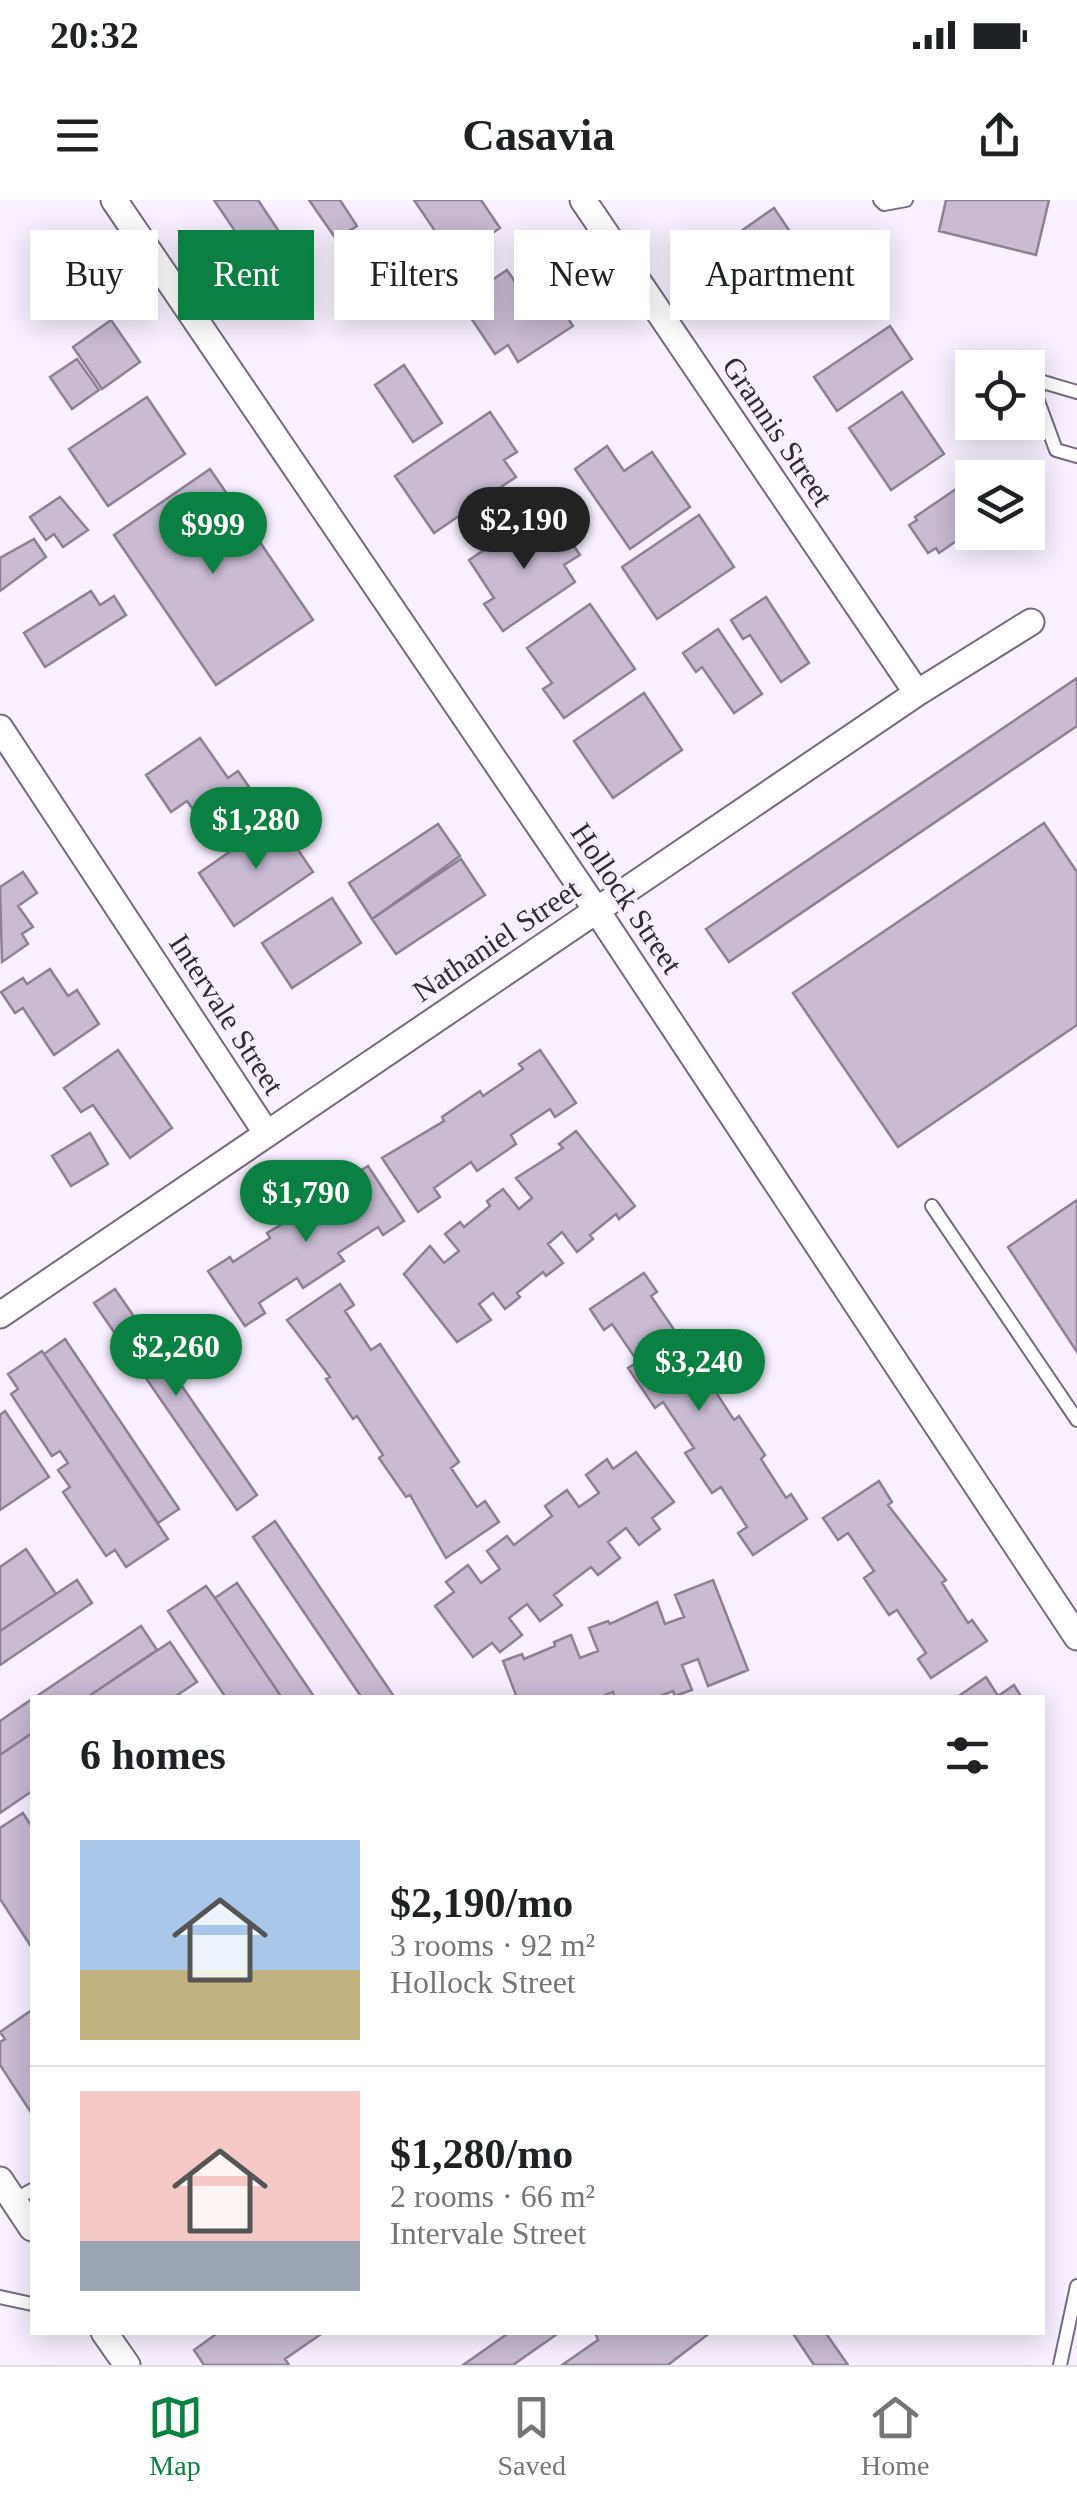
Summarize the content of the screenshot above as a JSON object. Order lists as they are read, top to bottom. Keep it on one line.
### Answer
{"streets":{"street":["Grannis Street","Hollock Street","Nathaniel Street","Intervale Street"]},"crossings":[["Grannis Street","Nathaniel Street"],["Hollock Street","Nathaniel Street"],["Nathaniel Street","Intervale Street"]],"page":{"status":"20:32","header":"Casavia","chip":["Buy","Rent","Filters","New","Apartment"],"price":["$2,190","$999","$1,280","$1,790","$2,260","$3,240"],"heading":"6 homes","list":[{"name":"$2,190/mo","note":"3 rooms · 92 m² · Hollock Street"},{"name":"$1,280/mo","note":"2 rooms · 66 m² · Intervale Street"}],"tabs":["Map","Saved","Home"]}}
